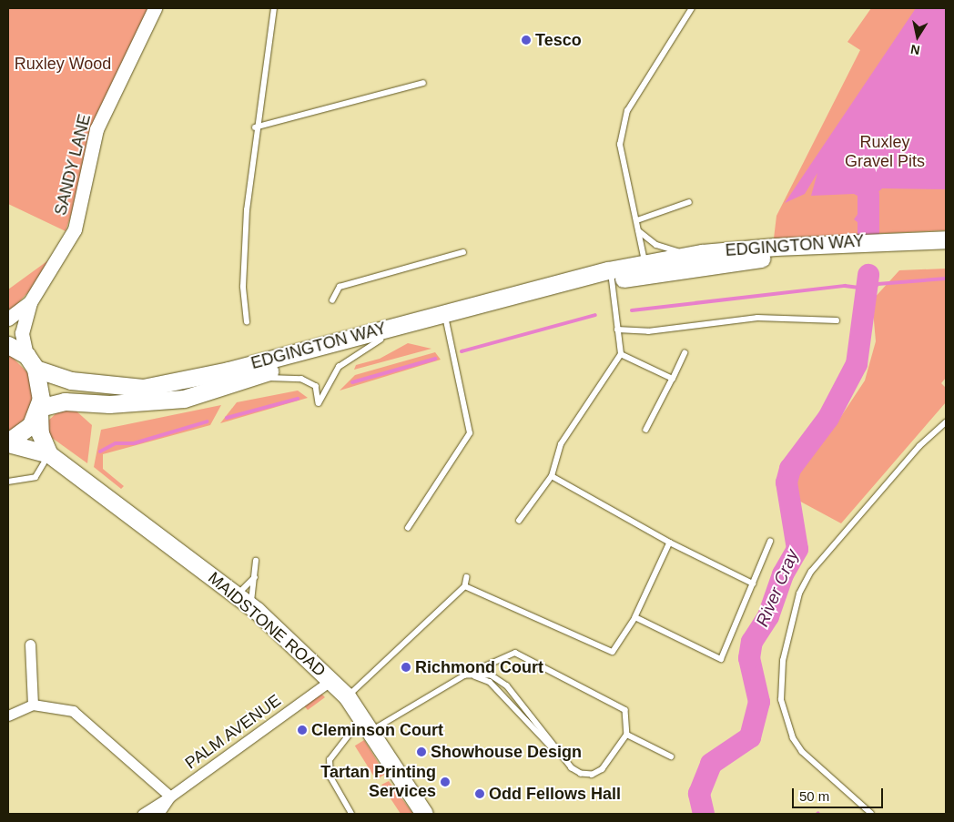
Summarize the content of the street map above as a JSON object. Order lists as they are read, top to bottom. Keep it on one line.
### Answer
{"streets":{"main road":["EDGINGTON WAY","MAIDSTONE ROAD"],"street":["SANDY LANE","PALM AVENUE"]},"crossings":[["SANDY LANE","EDGINGTON WAY"],["SANDY LANE","MAIDSTONE ROAD"],["EDGINGTON WAY","MAIDSTONE ROAD"],["MAIDSTONE ROAD","PALM AVENUE"]],"water":["River Cray"],"parks":["Ruxley Wood","Ruxley Gravel Pits"],"places":["Tesco","Richmond Court","Cleminson Court","Showhouse Design","Tartan Printing Services","Odd Fellows Hall"],"scale_bar":"50 m","north":"bottom"}
